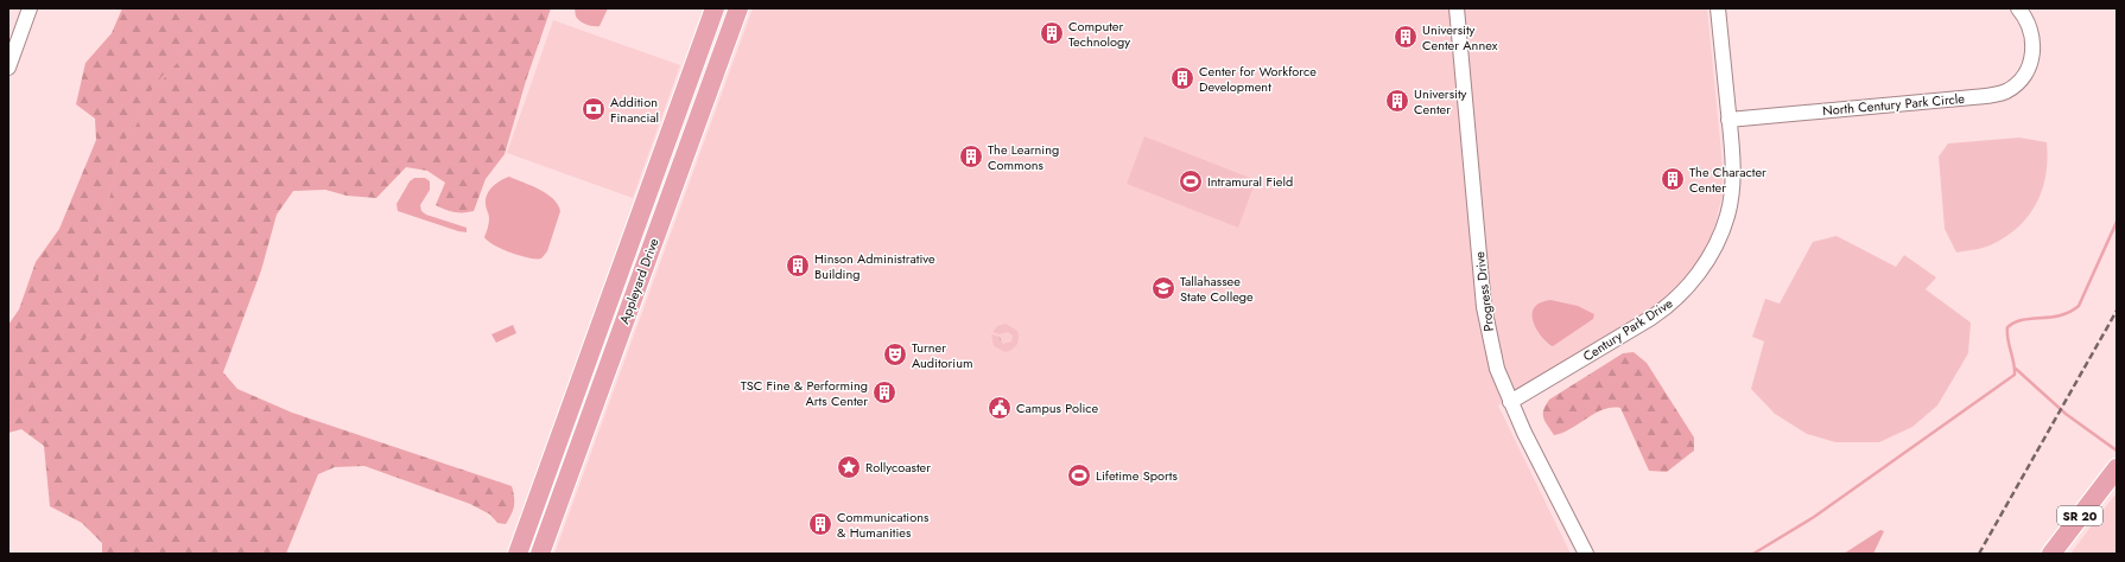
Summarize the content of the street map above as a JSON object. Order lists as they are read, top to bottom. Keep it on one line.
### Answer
{"streets":{"main road":["Appleyard Drive","SR 20"],"street":["North Century Park Circle","Progress Drive","Century Park Drive"]},"crossings":[["North Century Park Circle","Century Park Drive"],["Progress Drive","Century Park Drive"]],"places":{"building":["Computer Technology","University Center Annex","Center for Workforce Development","University Center","The Learning Commons","The Character Center","Hinson Administrative Building","TSC Fine & Performing Arts Center","Communications & Humanities"],"bank":["Addition Financial"],"sports":["Intramural Field","Lifetime Sports"],"school or university":["Tallahassee State College"],"theatre":["Turner Auditorium"],"public building":["Campus Police"],"place":["Rollycoaster"]}}
